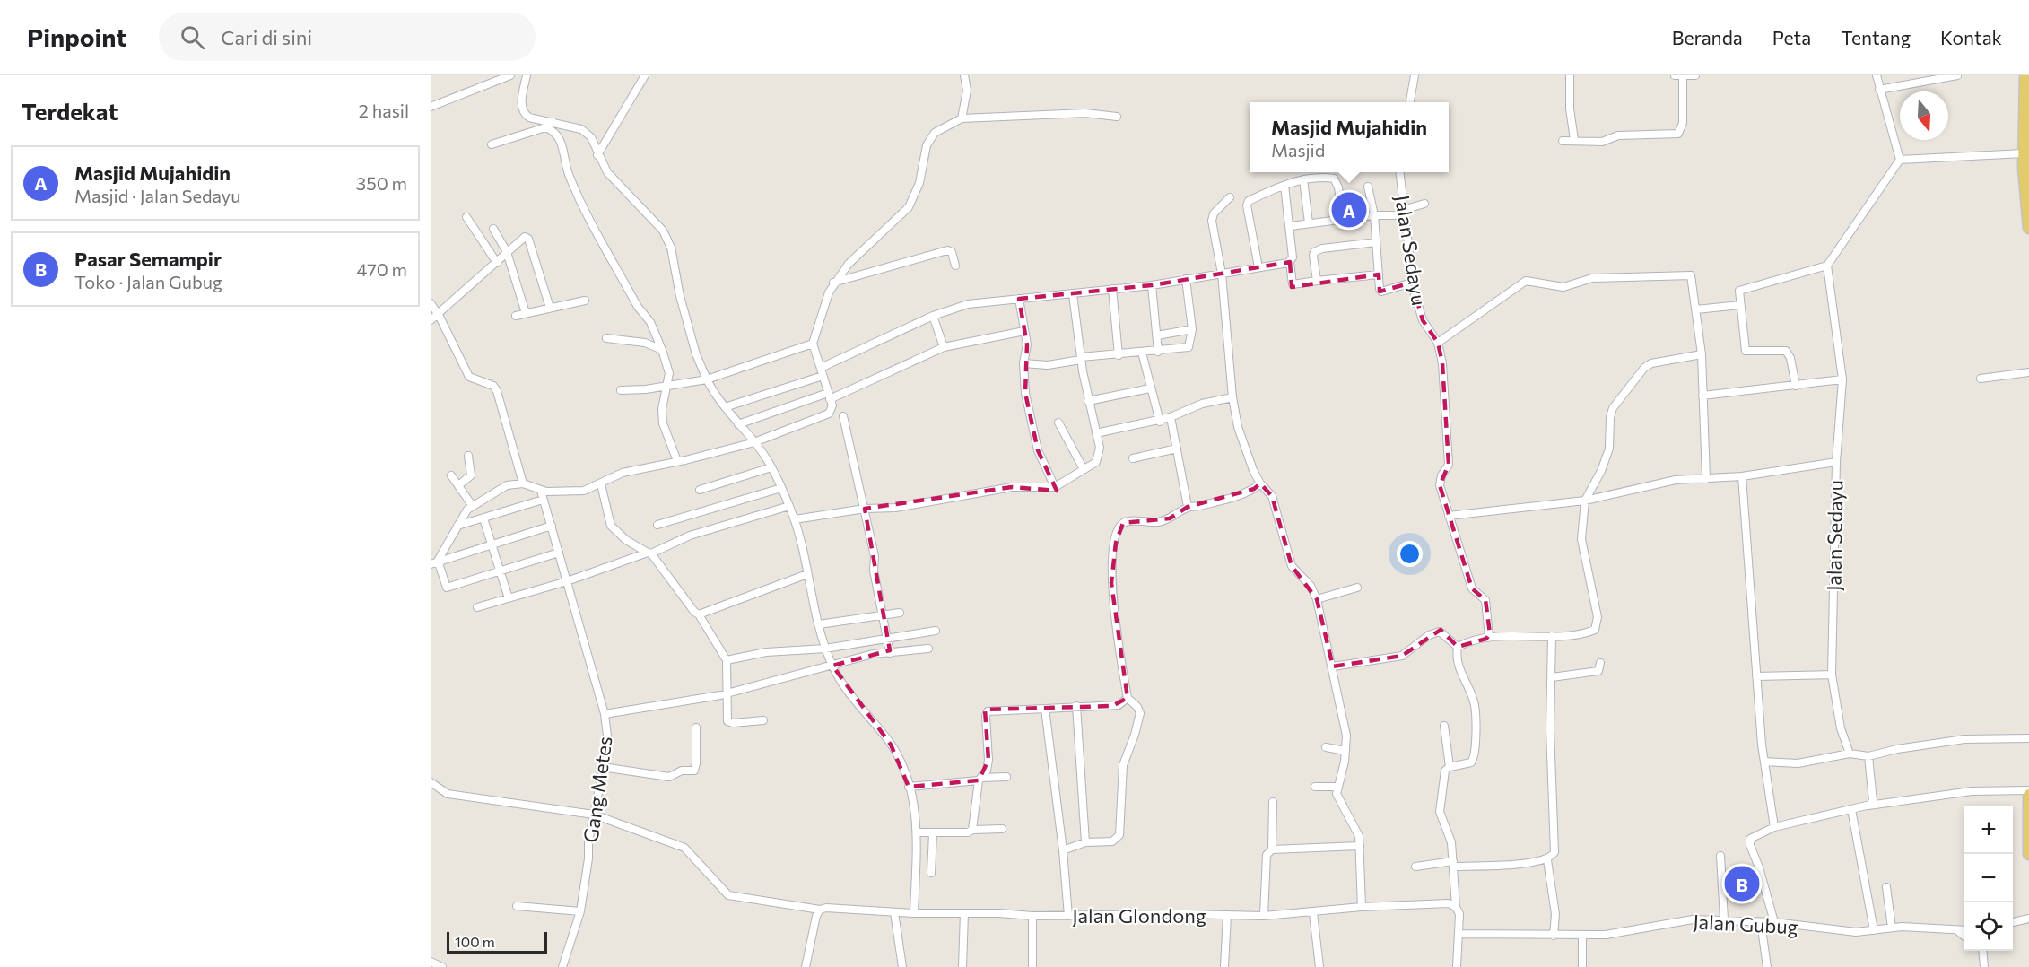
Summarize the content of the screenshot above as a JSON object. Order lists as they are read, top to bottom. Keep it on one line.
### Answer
{"streets":{"street":["Jalan Sedayu","Gang Metes","Jalan Glondong","Jalan Gubug"]},"crossings":[["Gang Metes","Jalan Glondong"]],"scale_bar":"100 m","north":"bottom","page":{"header":"Pinpoint","search":"Cari di sini","nav":["Beranda","Peta","Tentang","Kontak"],"heading":["Terdekat","2 hasil"],"popup":["Masjid Mujahidin","Masjid"],"list":[{"mark":"A","name":"Masjid Mujahidin","note":"Masjid · Jalan Sedayu","value":"350 m"},{"mark":"B","name":"Pasar Semampir","note":"Toko · Jalan Gubug","value":"470 m"}],"pins":["A","B"],"map_buttons":["+","−"],"scale":"100 m"}}
